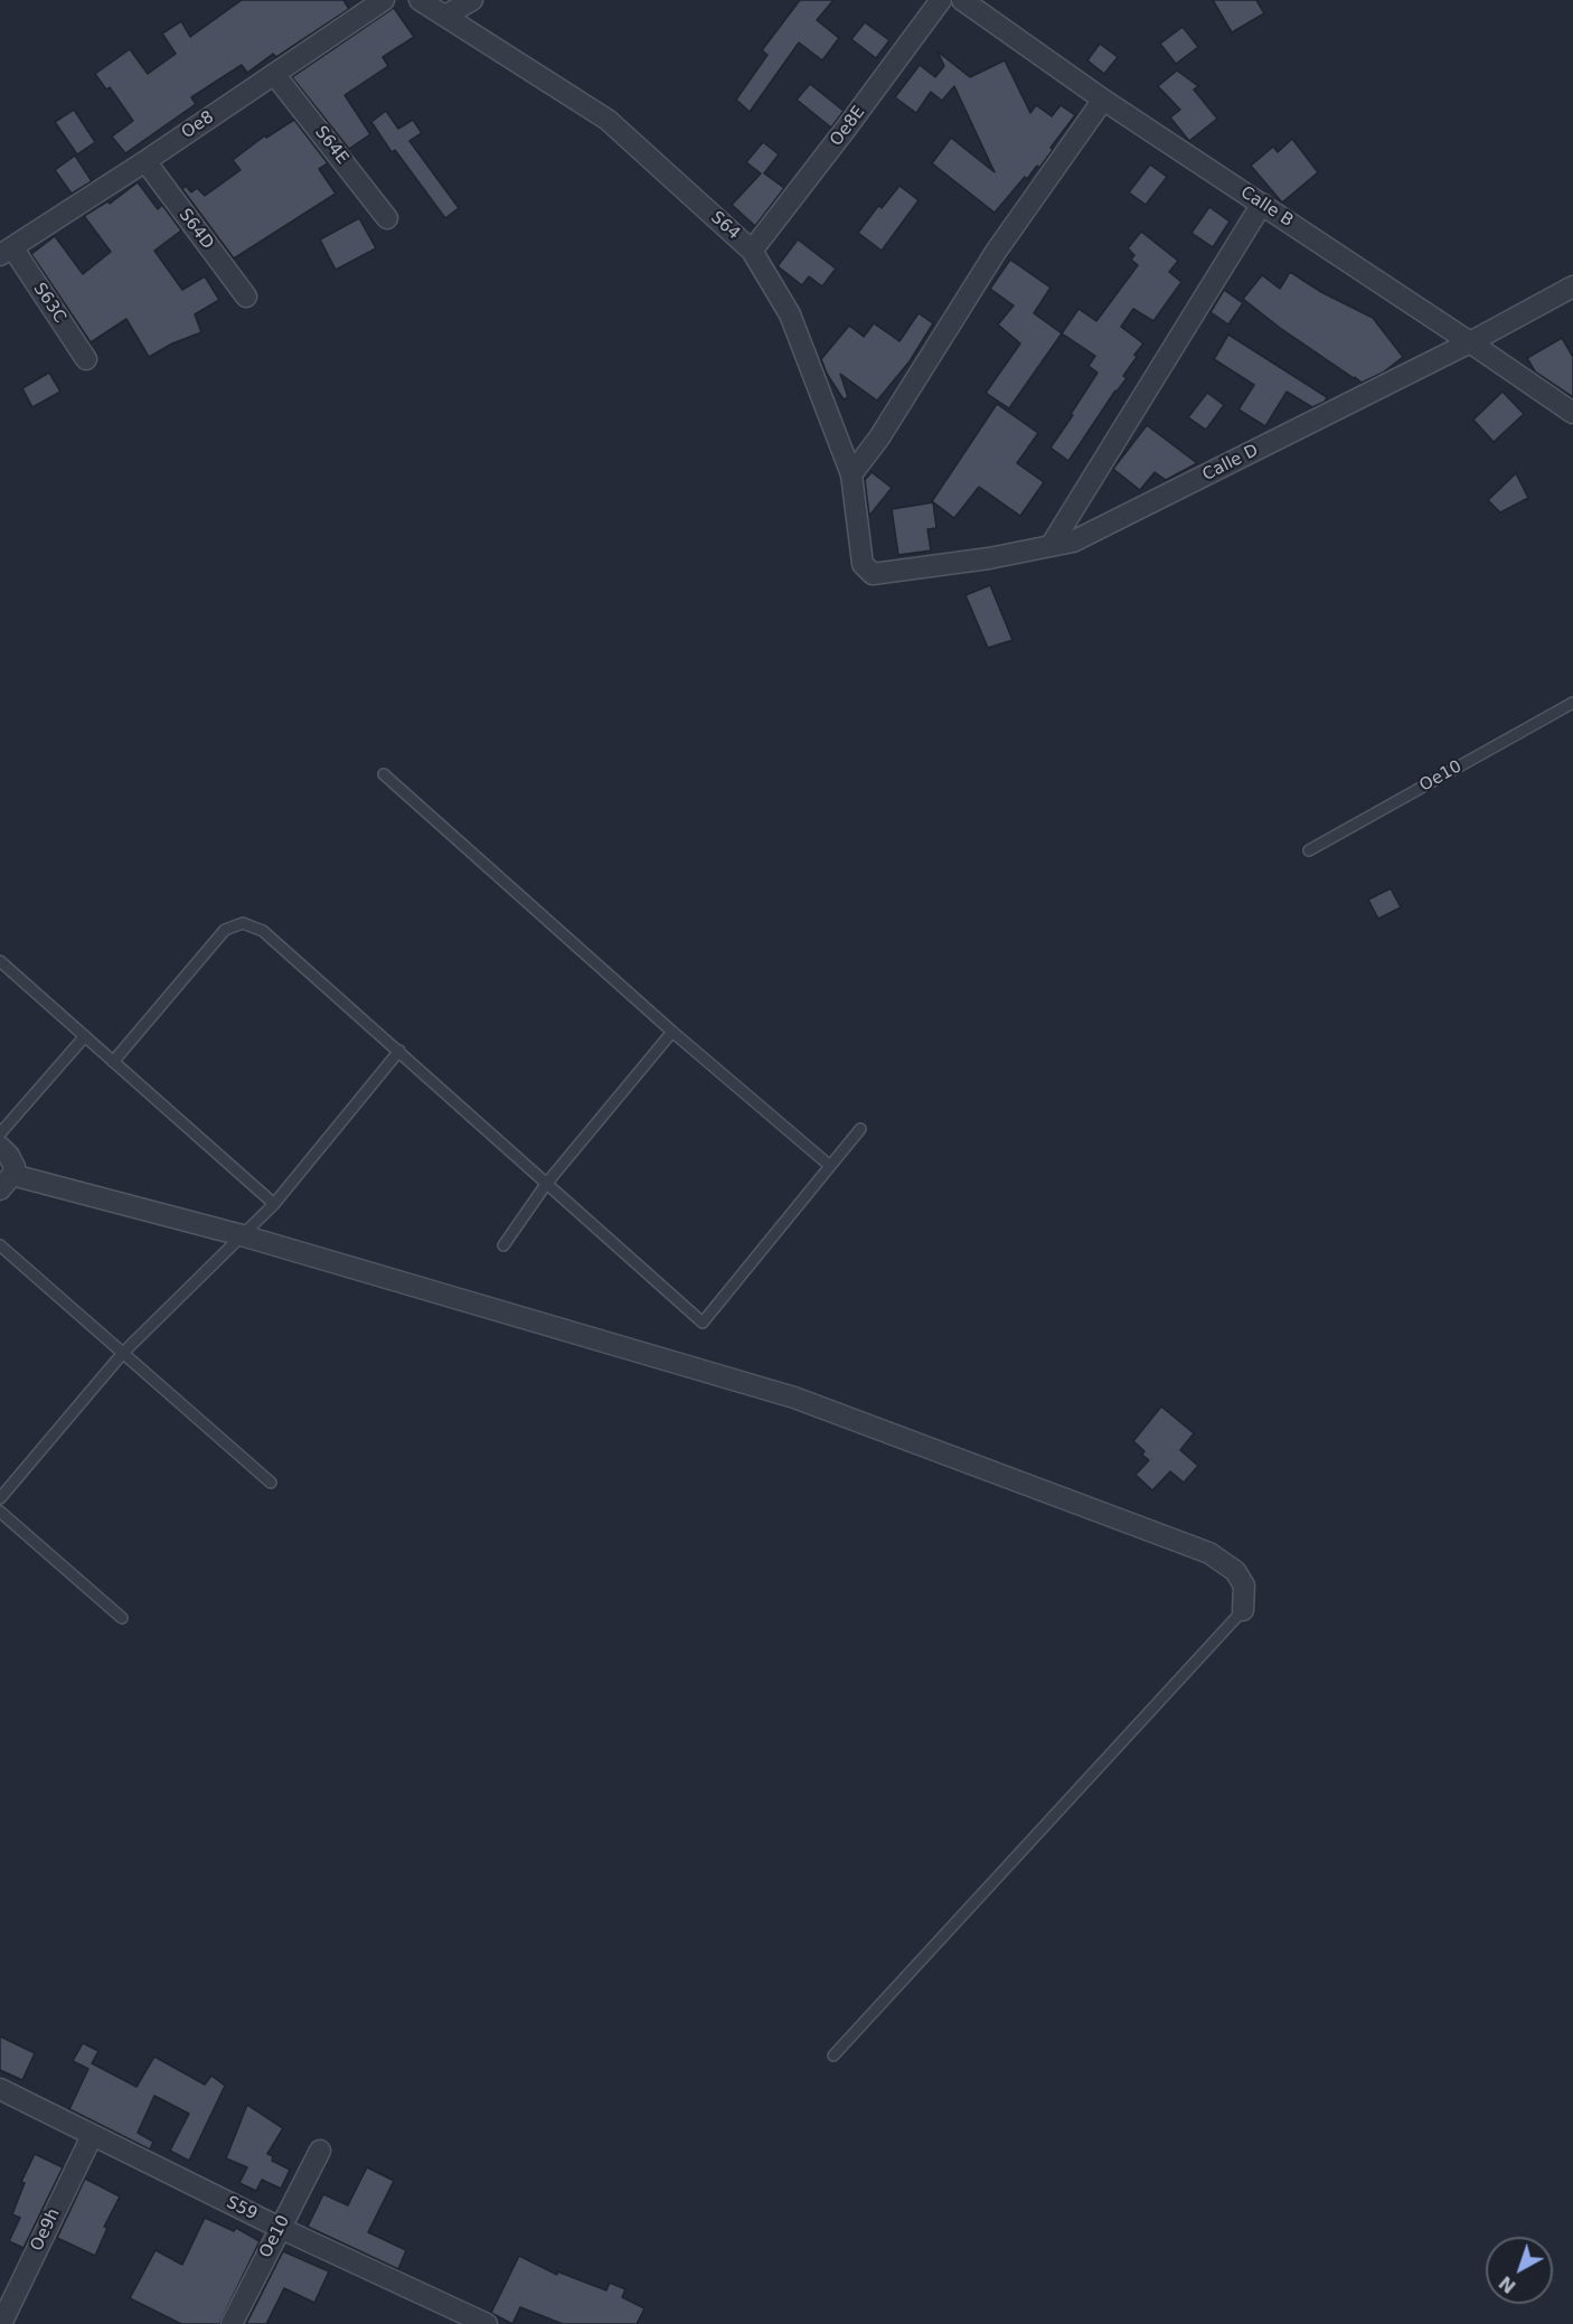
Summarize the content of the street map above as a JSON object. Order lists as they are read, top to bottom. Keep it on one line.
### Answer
{"streets":{"street":["Oe8","Oe8E","S64E","Calle B","S64","S64D","S63C","Calle D","Oe10","S59","Oe9h"]},"crossings":[["Oe8","S64E"],["Oe8","S64D"],["Oe8","S63C"],["Oe8E","S64"],["Calle B","Calle D"],["S64","Calle D"],["Oe10","S59"],["S59","Oe9h"]],"north":"bottom left"}
